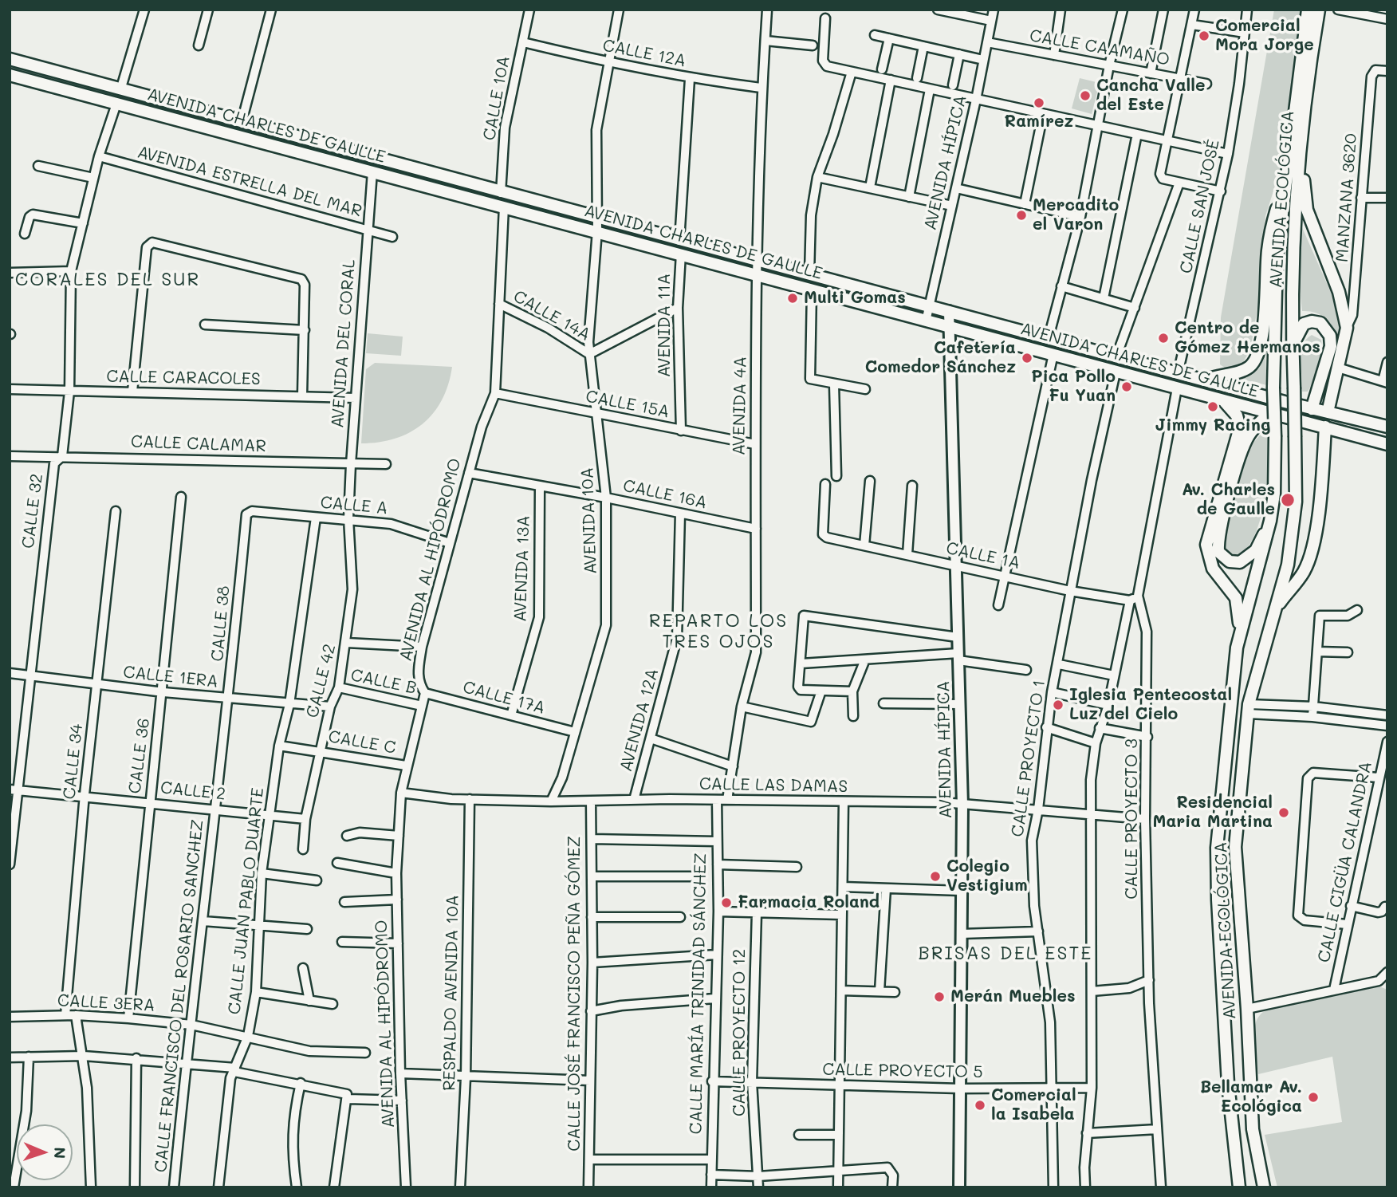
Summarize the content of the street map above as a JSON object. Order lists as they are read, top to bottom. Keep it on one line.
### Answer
{"streets":{"main road":["AVENIDA CHARLES DE GAULLE","AVENIDA ECOLÓGICA"],"street":["CALLE CAAMAÑO","CALLE 12A","CALLE 10A","AVENIDA HÍPICA","AVENIDA ESTRELLA DEL MAR","MANZANA 3620","CALLE SAN JOSÉ","CALLE 14A","AVENIDA 11A","AVENIDA DEL CORAL","CALLE CARACOLES","CALLE 15A","AVENIDA 4A","CALLE CALAMAR","CALLE 16A","CALLE A","CALLE 32","AVENIDA 10A","CALLE 1A","AVENIDA AL HIPÓDROMO","AVENIDA 13A","CALLE 38","CALLE 1ERA","CALLE 42","CALLE B","CALLE 17A","AVENIDA 12A","CALLE C","CALLE 36","CALLE PROYECTO 1","CALLE 34","CALLE LAS DAMAS","CALLE 2","CALLE PROYECTO 3","CALLE CIGÜA CALANDRA","CALLE JUAN PABLO DUARTE","RESPALDO AVENIDA 10A","CALLE JOSÉ FRANCISCO PEÑA GÓMEZ","CALLE MARÍA TRINIDAD SÁNCHEZ","CALLE FRANCISCO DEL ROSARIO SANCHEZ","CALLE 3ERA","CALLE PROYECTO 12","CALLE PROYECTO 5"]},"crossings":[["CALLE CAAMAÑO","AVENIDA HÍPICA"],["CALLE 12A","CALLE 10A"],["CALLE 12A","AVENIDA 4A"],["CALLE 12A","AVENIDA 10A"],["CALLE 10A","AVENIDA CHARLES DE GAULLE"],["AVENIDA CHARLES DE GAULLE","AVENIDA HÍPICA"],["AVENIDA CHARLES DE GAULLE","CALLE SAN JOSÉ"],["AVENIDA CHARLES DE GAULLE","AVENIDA 11A"],["AVENIDA CHARLES DE GAULLE","AVENIDA DEL CORAL"],["AVENIDA CHARLES DE GAULLE","AVENIDA 4A"],["AVENIDA CHARLES DE GAULLE","CALLE 32"],["AVENIDA CHARLES DE GAULLE","AVENIDA 10A"],["AVENIDA CHARLES DE GAULLE","AVENIDA AL HIPÓDROMO"],["AVENIDA CHARLES DE GAULLE","CALLE PROYECTO 1"],["AVENIDA CHARLES DE GAULLE","CALLE PROYECTO 3"],["AVENIDA HÍPICA","CALLE 1A"],["AVENIDA HÍPICA","CALLE LAS DAMAS"],["AVENIDA HÍPICA","CALLE PROYECTO 5"],["AVENIDA ESTRELLA DEL MAR","AVENIDA DEL CORAL"],["AVENIDA ESTRELLA DEL MAR","CALLE 32"],["CALLE 14A","AVENIDA 11A"],["CALLE 14A","AVENIDA 10A"],["CALLE 14A","AVENIDA AL HIPÓDROMO"],["AVENIDA 11A","CALLE 15A"],["AVENIDA DEL CORAL","CALLE CARACOLES"],["AVENIDA DEL CORAL","CALLE CALAMAR"],["AVENIDA DEL CORAL","CALLE A"],["AVENIDA DEL CORAL","CALLE 42"],["CALLE CARACOLES","CALLE 32"],["CALLE 15A","AVENIDA 4A"],["CALLE 15A","AVENIDA 10A"],["CALLE 15A","AVENIDA AL HIPÓDROMO"],["AVENIDA 4A","CALLE 16A"],["AVENIDA 4A","CALLE LAS DAMAS"],["CALLE CALAMAR","CALLE 32"],["CALLE 16A","AVENIDA 10A"],["CALLE 16A","AVENIDA AL HIPÓDROMO"],["CALLE 16A","AVENIDA 13A"],["CALLE 16A","AVENIDA 12A"],["CALLE A","AVENIDA AL HIPÓDROMO"],["CALLE A","CALLE 38"],["CALLE A","CALLE 42"],["CALLE A","CALLE JUAN PABLO DUARTE"],["CALLE 32","CALLE 1ERA"],["CALLE 32","CALLE 2"],["AVENIDA 10A","CALLE 17A"],["AVENIDA 10A","CALLE LAS DAMAS"],["CALLE 1A","CALLE PROYECTO 1"],["AVENIDA AL HIPÓDROMO","CALLE B"],["AVENIDA AL HIPÓDROMO","CALLE 17A"],["AVENIDA AL HIPÓDROMO","CALLE C"],["AVENIDA AL HIPÓDROMO","CALLE LAS DAMAS"],["AVENIDA 13A","CALLE 17A"],["CALLE 38","CALLE 1ERA"],["CALLE 38","CALLE 2"],["CALLE 38","CALLE FRANCISCO DEL ROSARIO SANCHEZ"],["CALLE 1ERA","CALLE 42"],["CALLE 1ERA","CALLE 36"],["CALLE 1ERA","CALLE 34"],["CALLE 1ERA","CALLE JUAN PABLO DUARTE"],["CALLE 42","CALLE B"],["CALLE 42","CALLE C"],["CALLE 42","CALLE 2"],["AVENIDA 12A","CALLE LAS DAMAS"],["CALLE C","CALLE JUAN PABLO DUARTE"],["CALLE 36","CALLE 2"],["CALLE 36","CALLE 3ERA"],["CALLE PROYECTO 1","CALLE LAS DAMAS"],["CALLE PROYECTO 1","CALLE PROYECTO 5"],["CALLE 34","CALLE 2"],["CALLE 34","CALLE 3ERA"],["CALLE LAS DAMAS","CALLE PROYECTO 3"],["CALLE LAS DAMAS","RESPALDO AVENIDA 10A"],["CALLE LAS DAMAS","CALLE JOSÉ FRANCISCO PEÑA GÓMEZ"],["CALLE LAS DAMAS","CALLE MARÍA TRINIDAD SÁNCHEZ"],["CALLE 2","CALLE JUAN PABLO DUARTE"],["CALLE 2","CALLE FRANCISCO DEL ROSARIO SANCHEZ"],["CALLE JUAN PABLO DUARTE","CALLE 3ERA"],["CALLE MARÍA TRINIDAD SÁNCHEZ","CALLE PROYECTO 5"],["CALLE FRANCISCO DEL ROSARIO SANCHEZ","CALLE 3ERA"],["CALLE PROYECTO 12","CALLE PROYECTO 5"]],"districts":["CORALES DEL SUR","REPARTO LOS TRES OJOS","BRISAS DEL ESTE"],"places":["Comercial Mora Jorge","Cancha Valle del Este","Ramírez","Mercadito el Varon","Multi Gomas","Centro de Gómez Hermanos","Cafetería Comedor Sánchez","Pica Pollo Fu Yuan","Jimmy Racing","Av. Charles de Gaulle","Iglesia Pentecostal Luz del Cielo","Residencial Maria Martina","Colegio Vestigium","Farmacia Roland","Merán Muebles","Bellamar Av. Ecológica","Comercial la Isabela"],"north":"right"}
